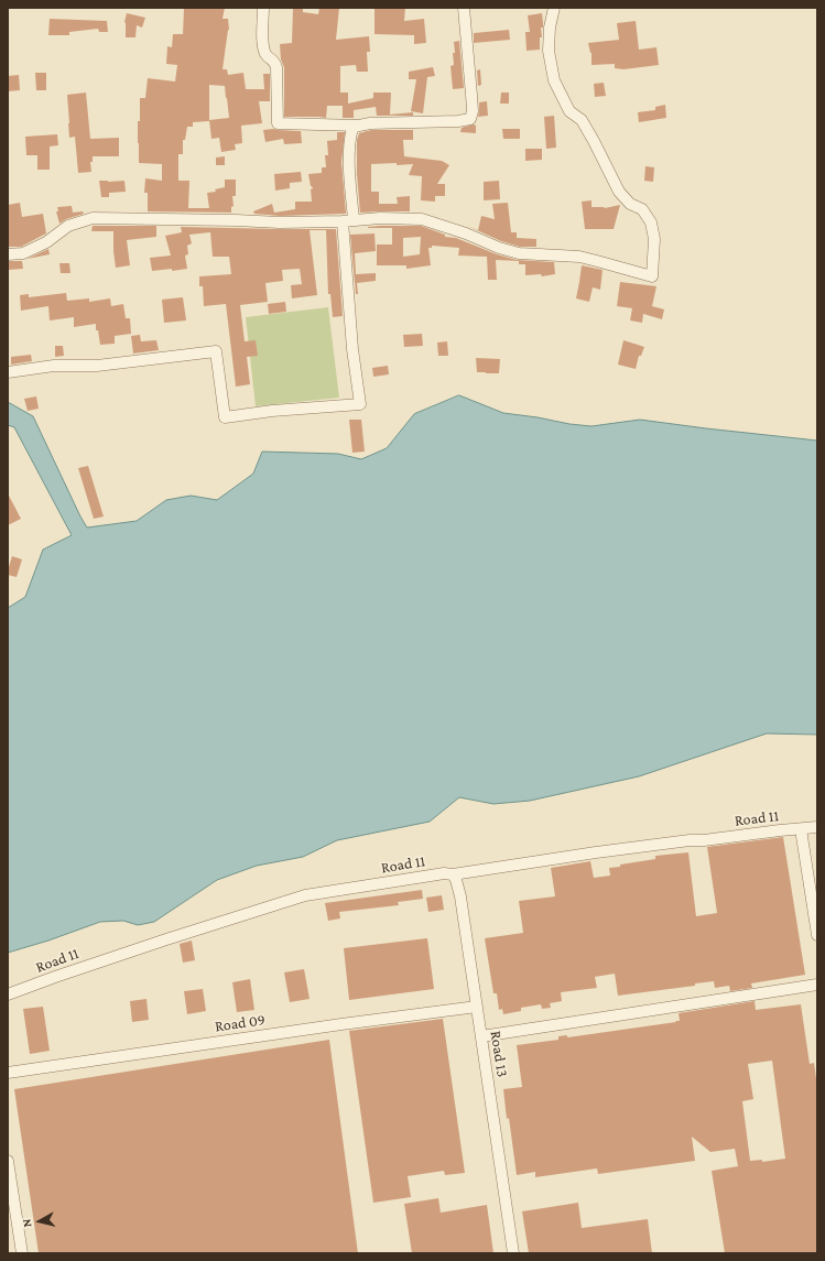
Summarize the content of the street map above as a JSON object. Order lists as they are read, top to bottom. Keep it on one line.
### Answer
{"streets":{"street":["Road 11","Road 09","Road 13"]},"crossings":[["Road 11","Road 13"],["Road 09","Road 13"]],"north":"left"}
